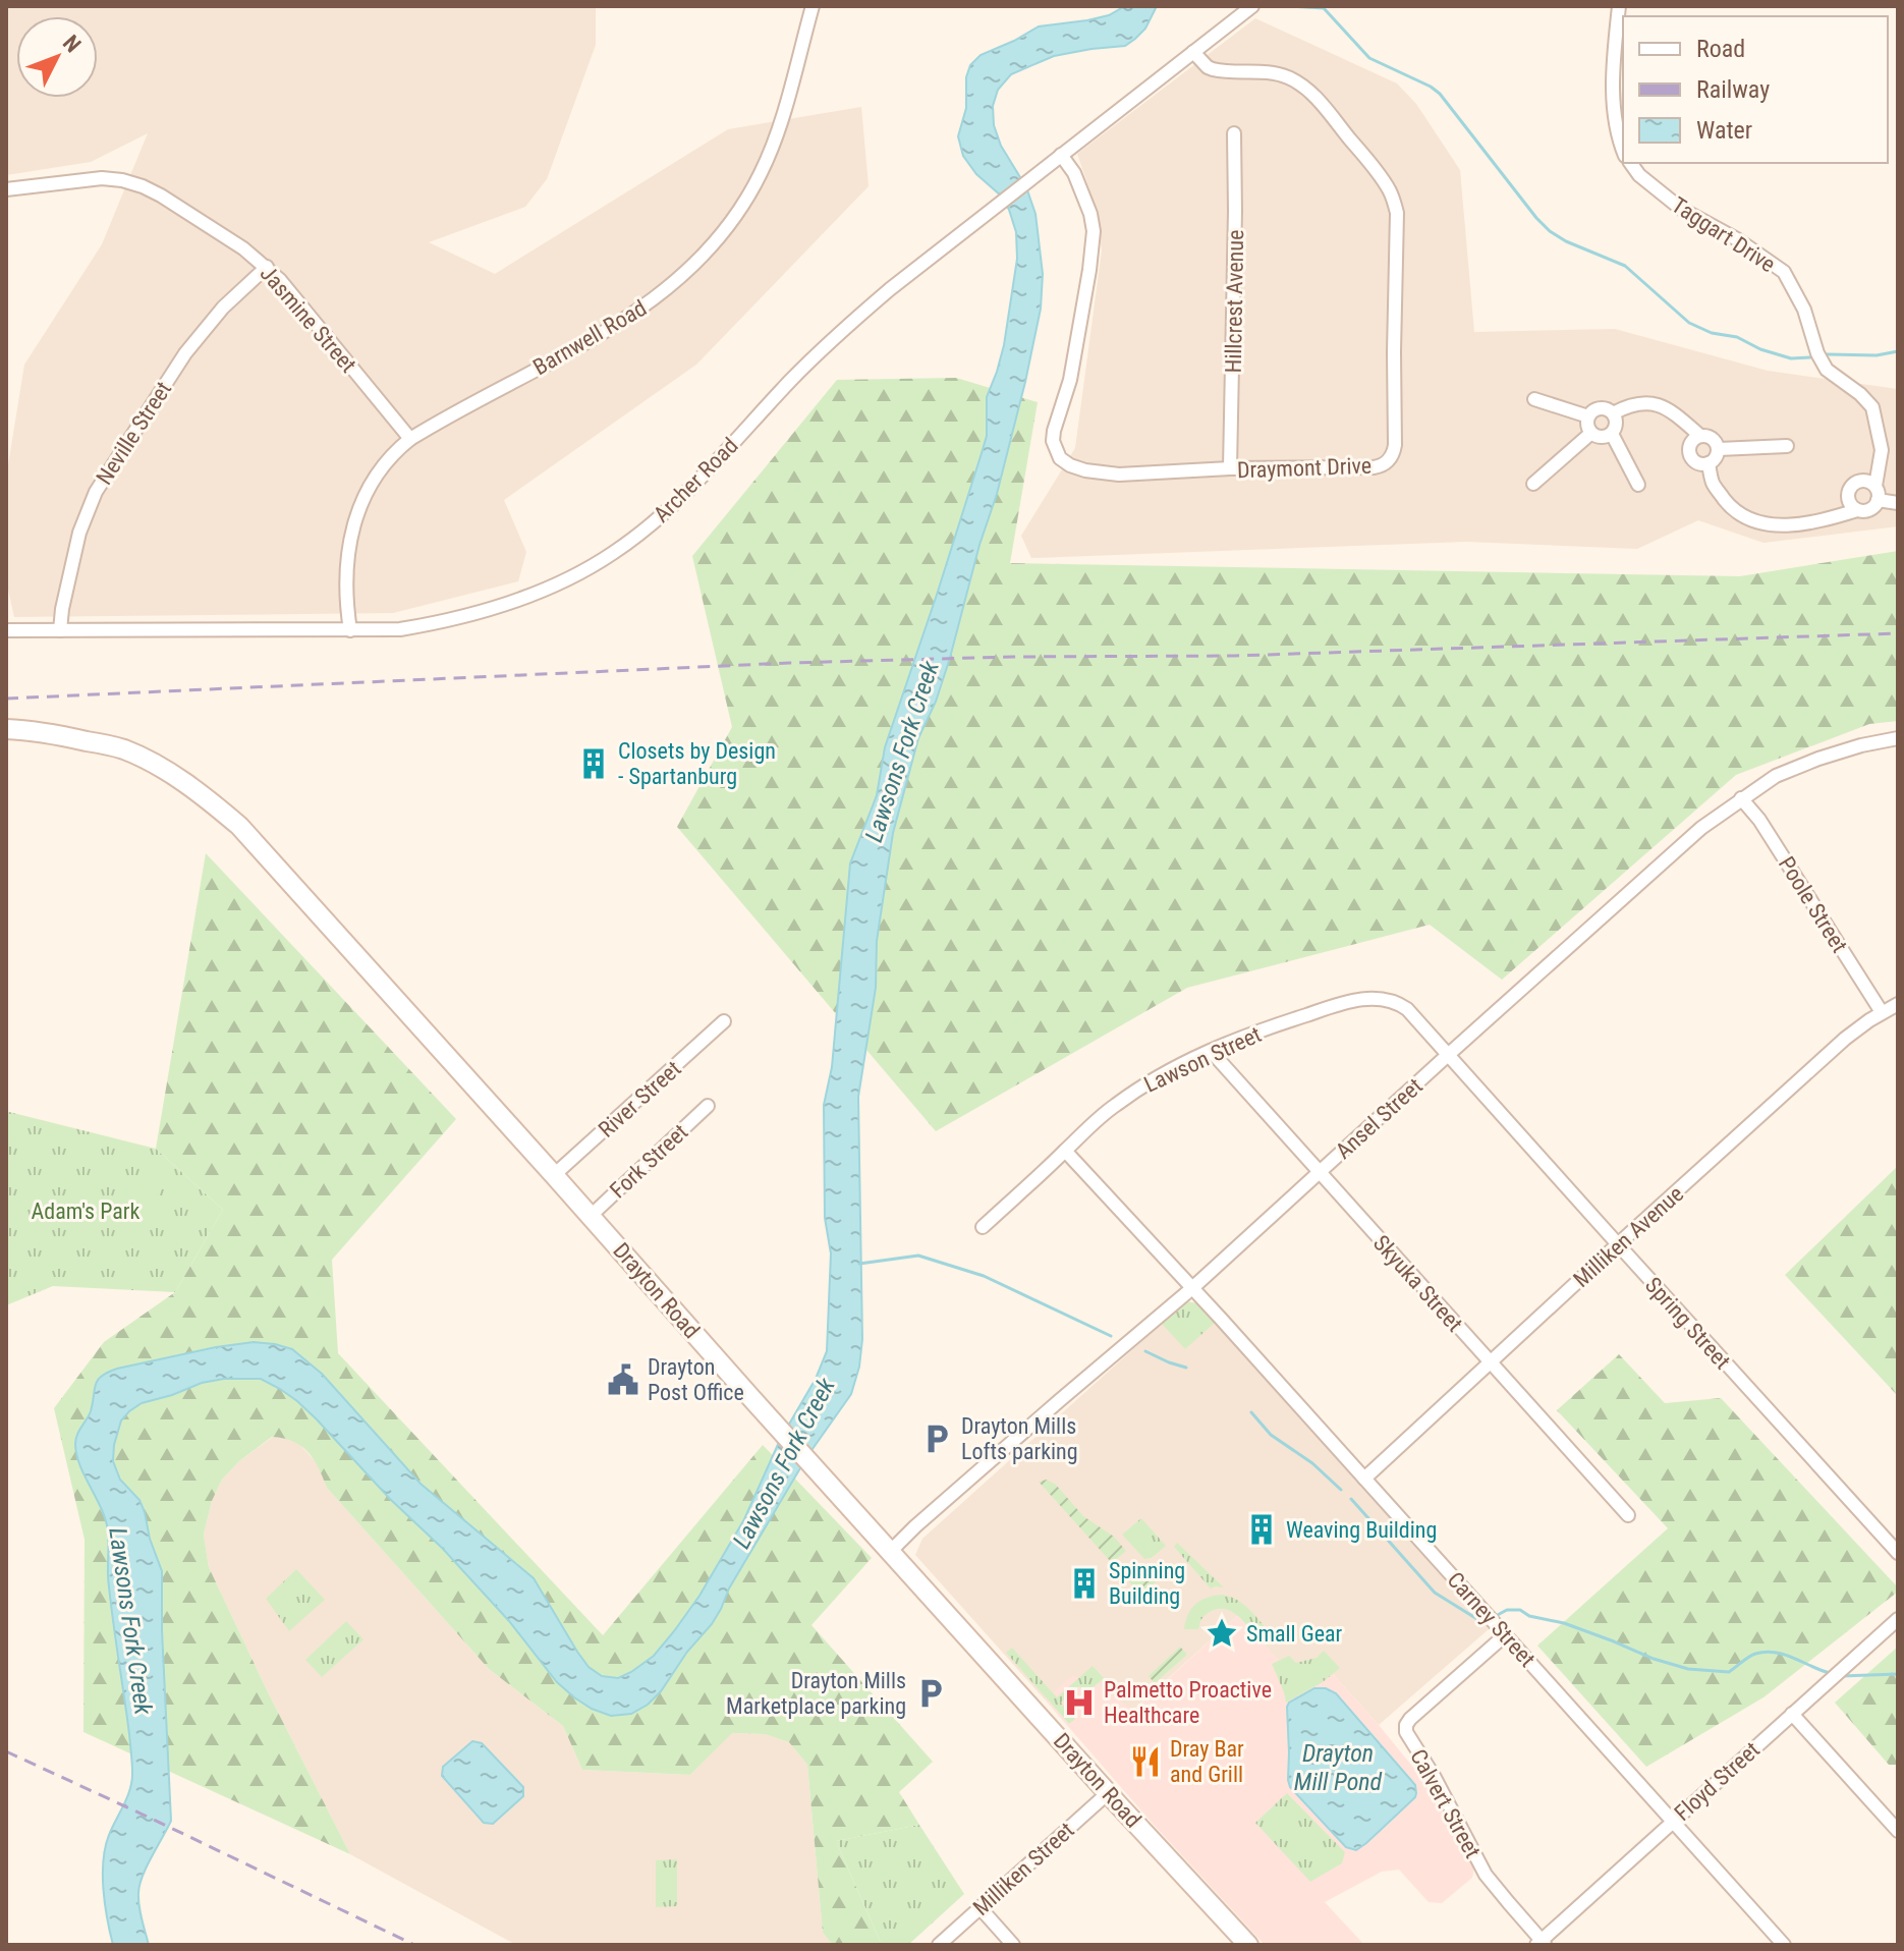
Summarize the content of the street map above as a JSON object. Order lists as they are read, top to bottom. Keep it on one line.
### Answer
{"streets":{"main road":["Drayton Road"],"street":["Taggart Drive","Hillcrest Avenue","Jasmine Street","Barnwell Road","Neville Street","Draymont Drive","Archer Road","Poole Street","Lawson Street","River Street","Ansel Street","Fork Street","Milliken Avenue","Skyuka Street","Spring Street","Carney Street","Floyd Street","Calvert Street","Milliken Street"]},"crossings":[["Hillcrest Avenue","Draymont Drive"],["Jasmine Street","Barnwell Road"],["Jasmine Street","Neville Street"],["Barnwell Road","Archer Road"],["Neville Street","Archer Road"],["Draymont Drive","Archer Road"],["Poole Street","Ansel Street"],["Poole Street","Milliken Avenue"],["Lawson Street","Ansel Street"],["Lawson Street","Skyuka Street"],["Lawson Street","Spring Street"],["Lawson Street","Carney Street"],["River Street","Drayton Road"],["Ansel Street","Skyuka Street"],["Ansel Street","Drayton Road"],["Ansel Street","Spring Street"],["Ansel Street","Carney Street"],["Fork Street","Drayton Road"],["Milliken Avenue","Skyuka Street"],["Milliken Avenue","Spring Street"],["Milliken Avenue","Carney Street"],["Drayton Road","Milliken Street"],["Carney Street","Floyd Street"],["Carney Street","Calvert Street"],["Floyd Street","Calvert Street"]],"water":["Lawsons Fork Creek","Drayton Mill Pond"],"parks":["Adam's Park"],"places":{"building":["Closets by Design - Spartanburg","Weaving Building","Spinning Building"],"public building":["Drayton Post Office"],"parking":["Drayton Mills Lofts parking","Drayton Mills Marketplace parking"],"place":["Small Gear"],"hospital":["Palmetto Proactive Healthcare"],"restaurant":["Dray Bar and Grill"]},"legend":["Road","Railway","Water"],"north":"top right"}
